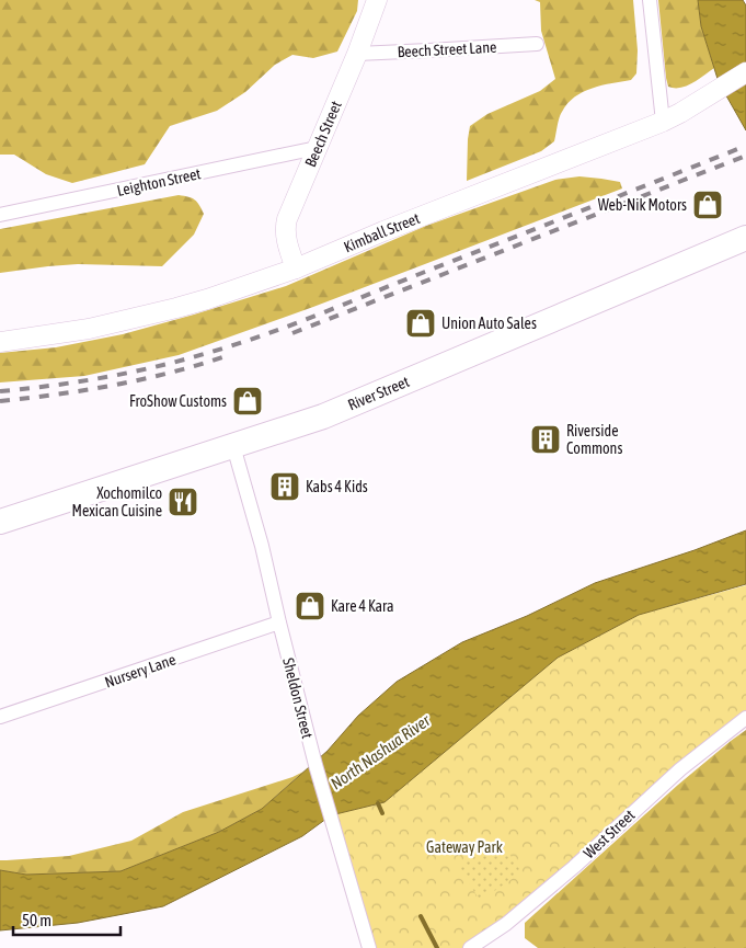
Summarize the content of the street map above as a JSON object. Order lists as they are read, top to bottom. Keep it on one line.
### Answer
{"streets":{"highway":["River Street"],"main road":["Beech Street","Kimball Street"],"street":["Beech Street Lane","Leighton Street","Nursery Lane","Sheldon Street","West Street"]},"crossings":[["Beech Street Lane","Beech Street"],["Beech Street","Leighton Street"],["Beech Street","Kimball Street"],["River Street","Sheldon Street"],["Nursery Lane","Sheldon Street"]],"water":["North Nashua River"],"parks":["Gateway Park"],"places":{"shop":["Web-Nik Motors","Union Auto Sales","FroShow Customs","Kare 4 Kara"],"building":["Riverside Commons","Kabs 4 Kids"],"restaurant":["Xochomilco Mexican Cuisine"]},"scale_bar":"50 m"}
